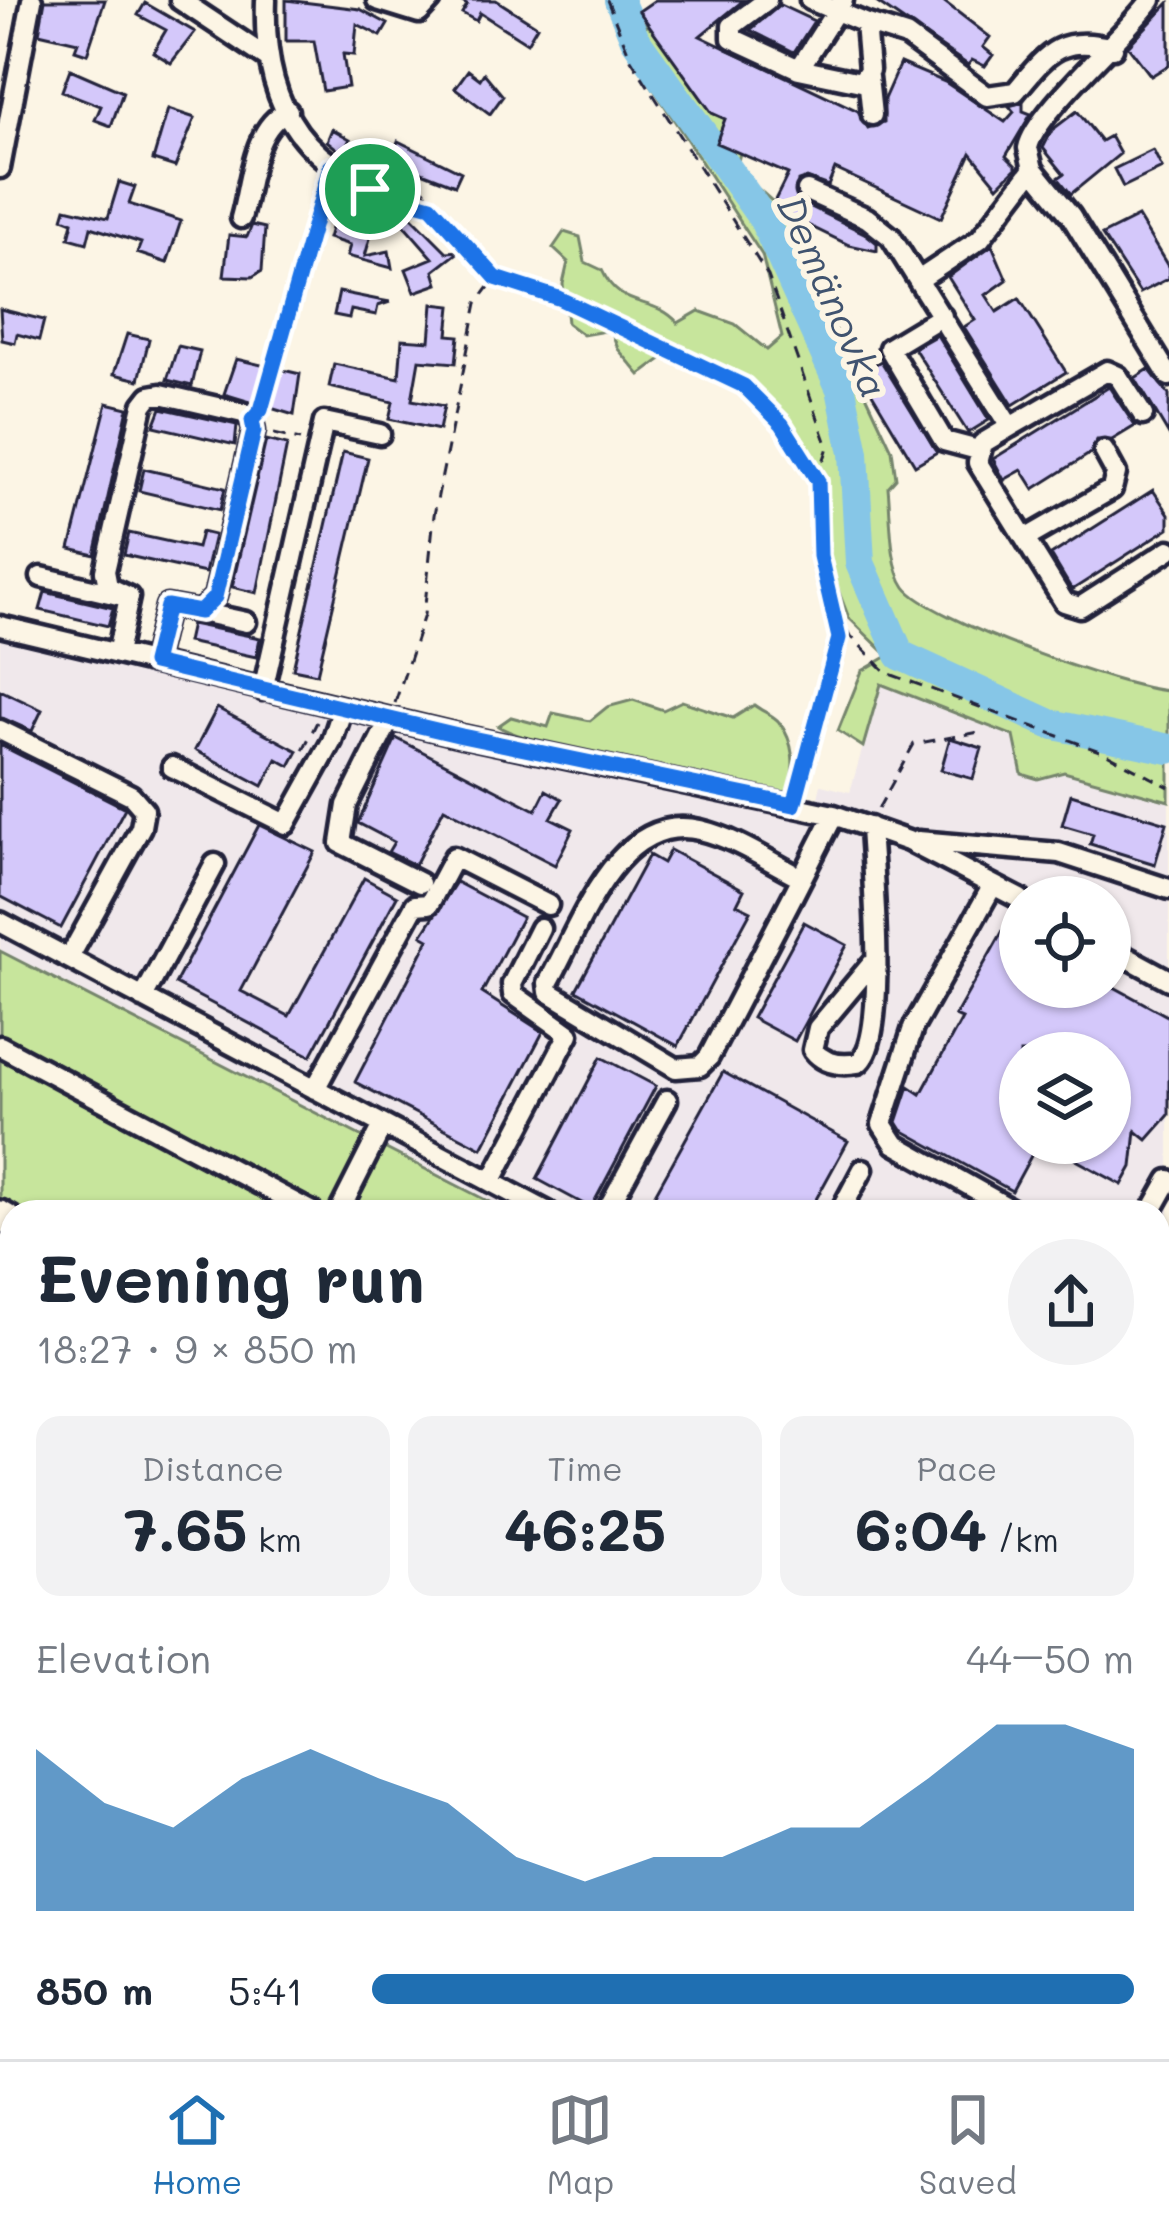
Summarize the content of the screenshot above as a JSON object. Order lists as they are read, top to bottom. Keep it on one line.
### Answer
{"water":["Demänovka"],"page":{"heading":["Evening run","18:27 · 9 × 850 m"],"stats":[["Distance","7.65 km"],["Time","46:25"],["Pace","6:04 /km"]],"chart":["Elevation","44–50 m"],"list":[{"name":"850 m","note":"5:41"}],"tabs":["Home","Map","Saved"]}}
